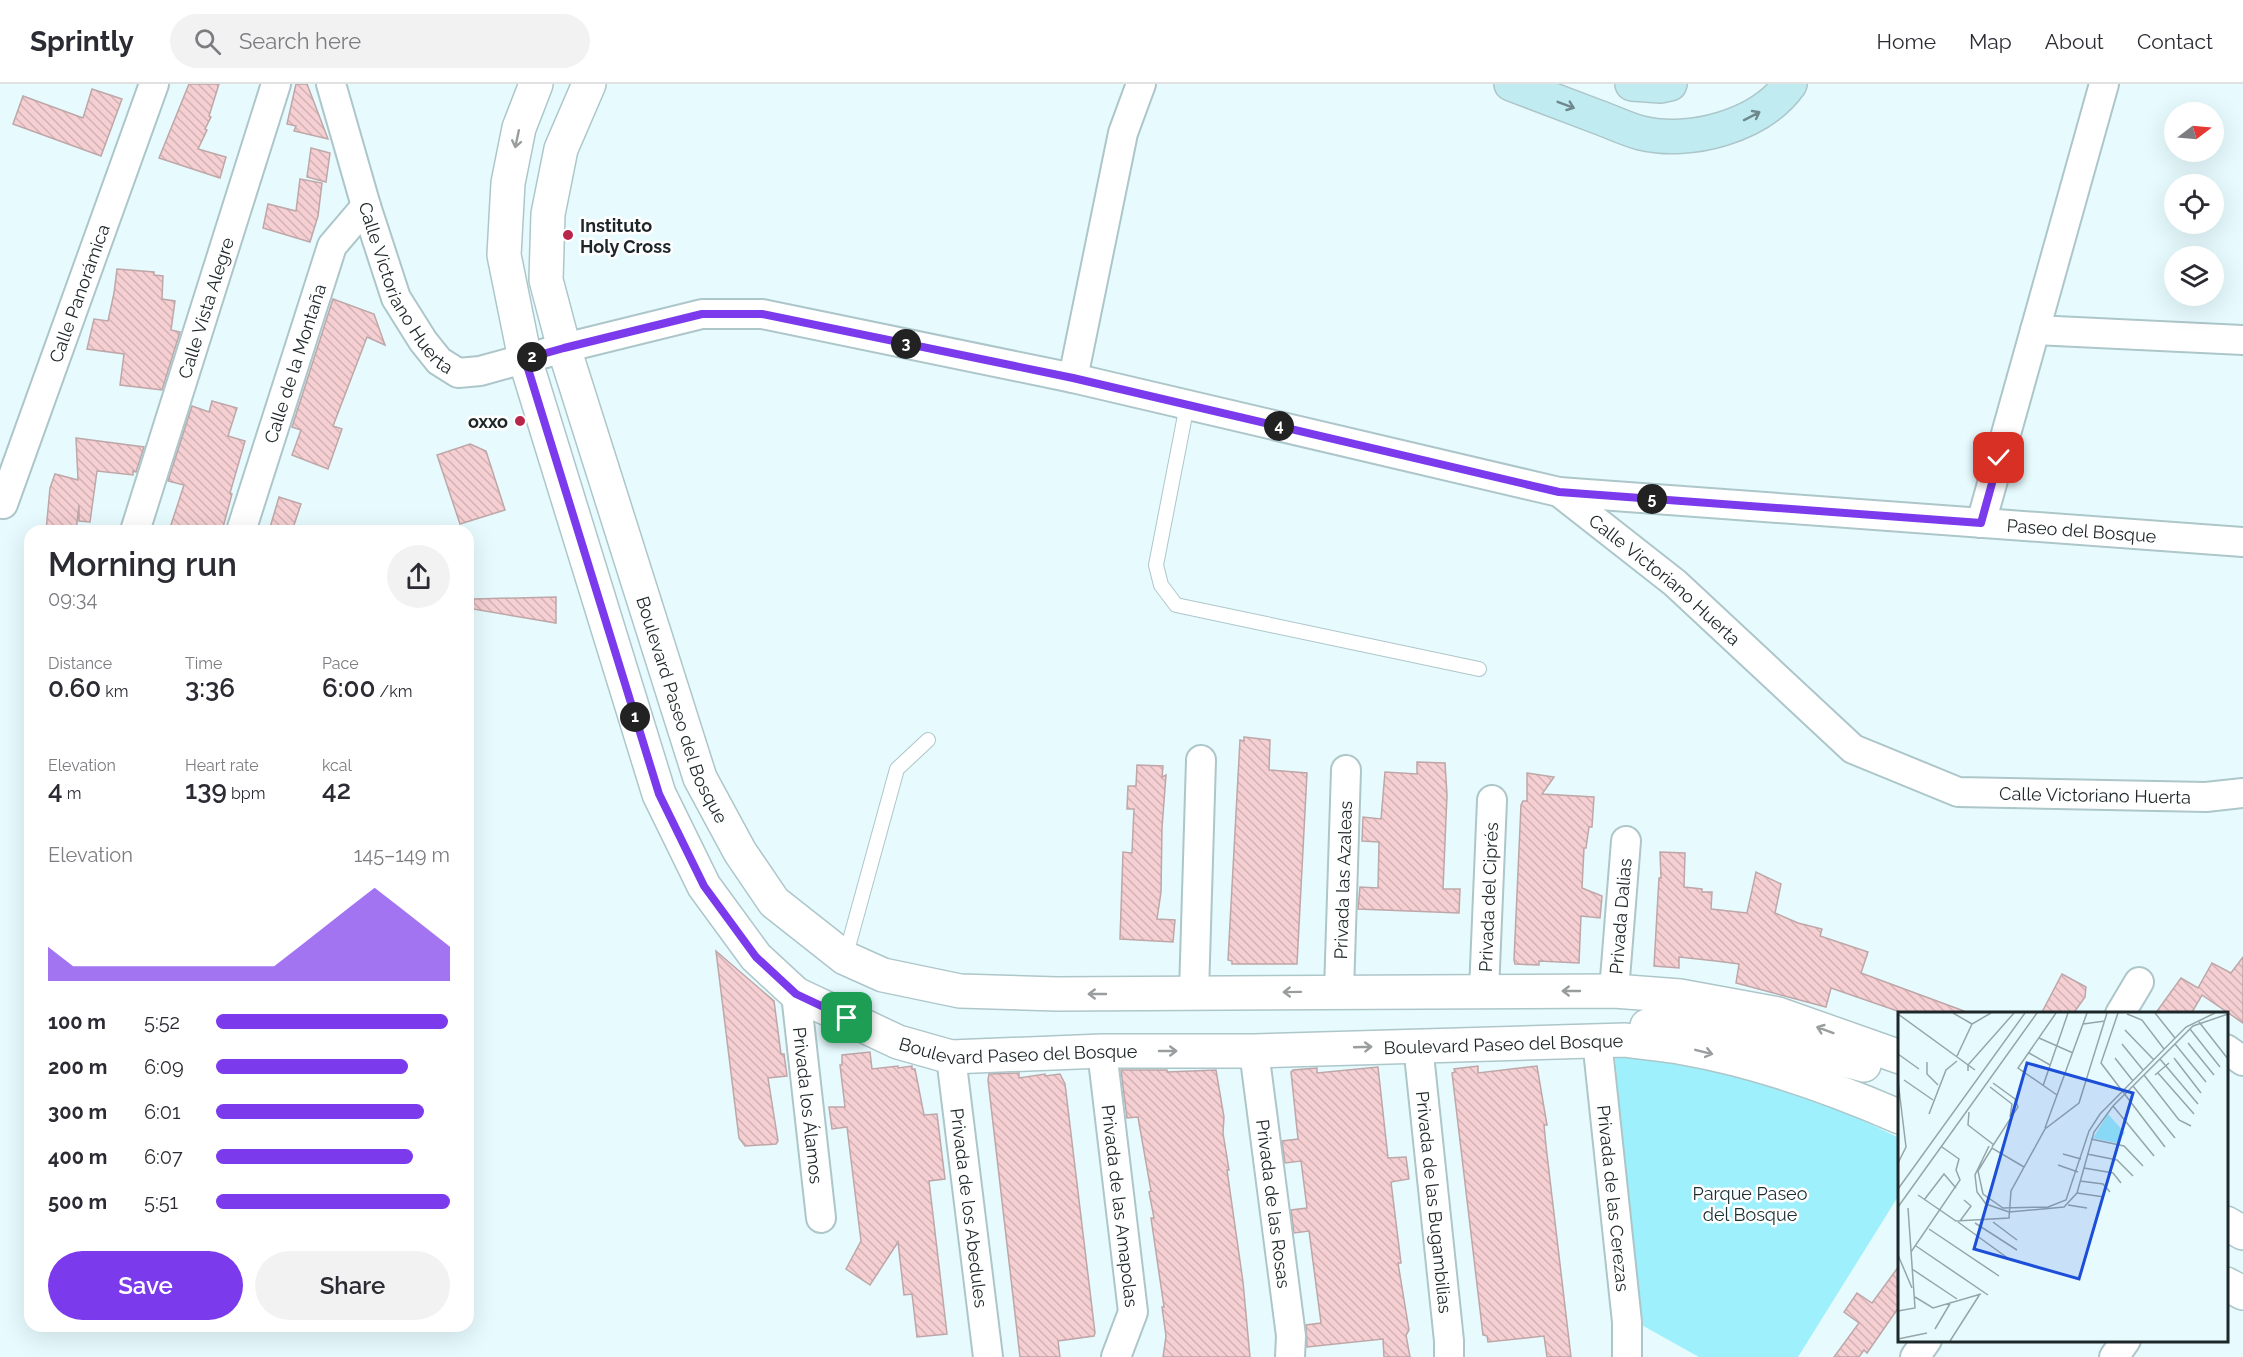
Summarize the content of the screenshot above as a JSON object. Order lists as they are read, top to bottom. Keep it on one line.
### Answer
{"streets":{"street":["Calle Victoriano Huerta","Calle Panorámica","Calle Vista Alegre","Calle de la Montaña","Paseo del Bosque","Boulevard Paseo del Bosque","Privada las Azaleas","Privada del Ciprés","Privada Dalias","Privada los Álamos","Privada de las Cerezas","Privada de las Bugambilias","Privada de las Rosas","Privada de las Amapolas","Privada de los Abedules"]},"crossings":[["Calle Victoriano Huerta","Calle de la Montaña"],["Calle Victoriano Huerta","Paseo del Bosque"],["Calle Victoriano Huerta","Boulevard Paseo del Bosque"],["Boulevard Paseo del Bosque","Privada las Azaleas"],["Boulevard Paseo del Bosque","Privada del Ciprés"],["Boulevard Paseo del Bosque","Privada Dalias"],["Boulevard Paseo del Bosque","Privada los Álamos"],["Boulevard Paseo del Bosque","Privada de las Cerezas"],["Boulevard Paseo del Bosque","Privada de las Bugambilias"],["Boulevard Paseo del Bosque","Privada de las Rosas"],["Boulevard Paseo del Bosque","Privada de las Amapolas"],["Boulevard Paseo del Bosque","Privada de los Abedules"]],"parks":["Parque Paseo del Bosque"],"places":["Instituto Holy Cross","oxxo"],"north":"right","page":{"header":"Sprintly","search":"Search here","nav":["Home","Map","About","Contact"],"pins":["3","2","4","5","1"],"heading":["Morning run","09:34"],"stats":[["Distance","0.60 km"],["Time","3:36"],["Pace","6:00 /km"],["Elevation","4 m"],["Heart rate","139 bpm"],["kcal","42"]],"chart":["Elevation","145–149 m"],"list":[{"name":"100 m","note":"5:52"},{"name":"200 m","note":"6:09"},{"name":"300 m","note":"6:01"},{"name":"400 m","note":"6:07"},{"name":"500 m","note":"5:51"}],"buttons":["Save","Share"]}}
